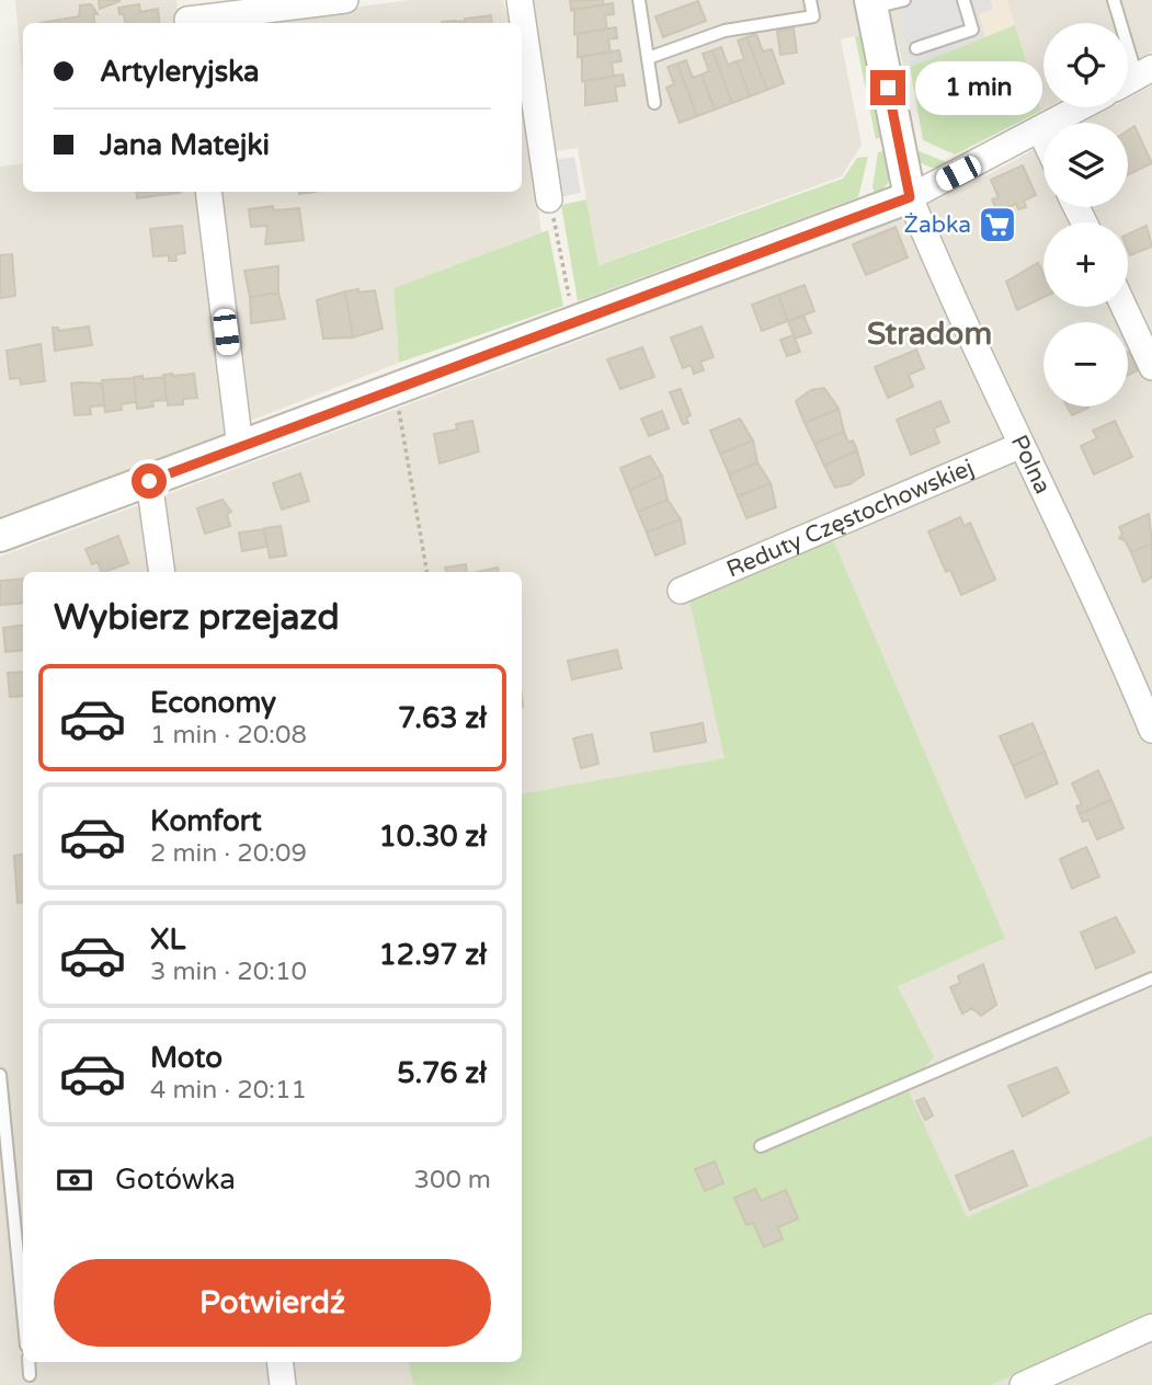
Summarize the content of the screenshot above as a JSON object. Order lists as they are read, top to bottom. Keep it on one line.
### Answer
{"streets":{"street":["Polna","Reduty Częstochowskiej"]},"crossings":[["Polna","Reduty Częstochowskiej"]],"districts":["Stradom"],"places":{"supermarket":["Żabka"]},"page":{"map_buttons":["+","−"],"banner":["Artyleryjska","Jana Matejki"],"bubble":"1 min","heading":"Wybierz przejazd","list":[{"name":"Economy","note":"1 min · 20:08","value":"7.63 zł"},{"name":"Komfort","note":"2 min · 20:09","value":"10.30 zł"},{"name":"XL","note":"3 min · 20:10","value":"12.97 zł"},{"name":"Moto","note":"4 min · 20:11","value":"5.76 zł"}],"pay":["Gotówka","300 m"],"buttons":"Potwierdź"}}
